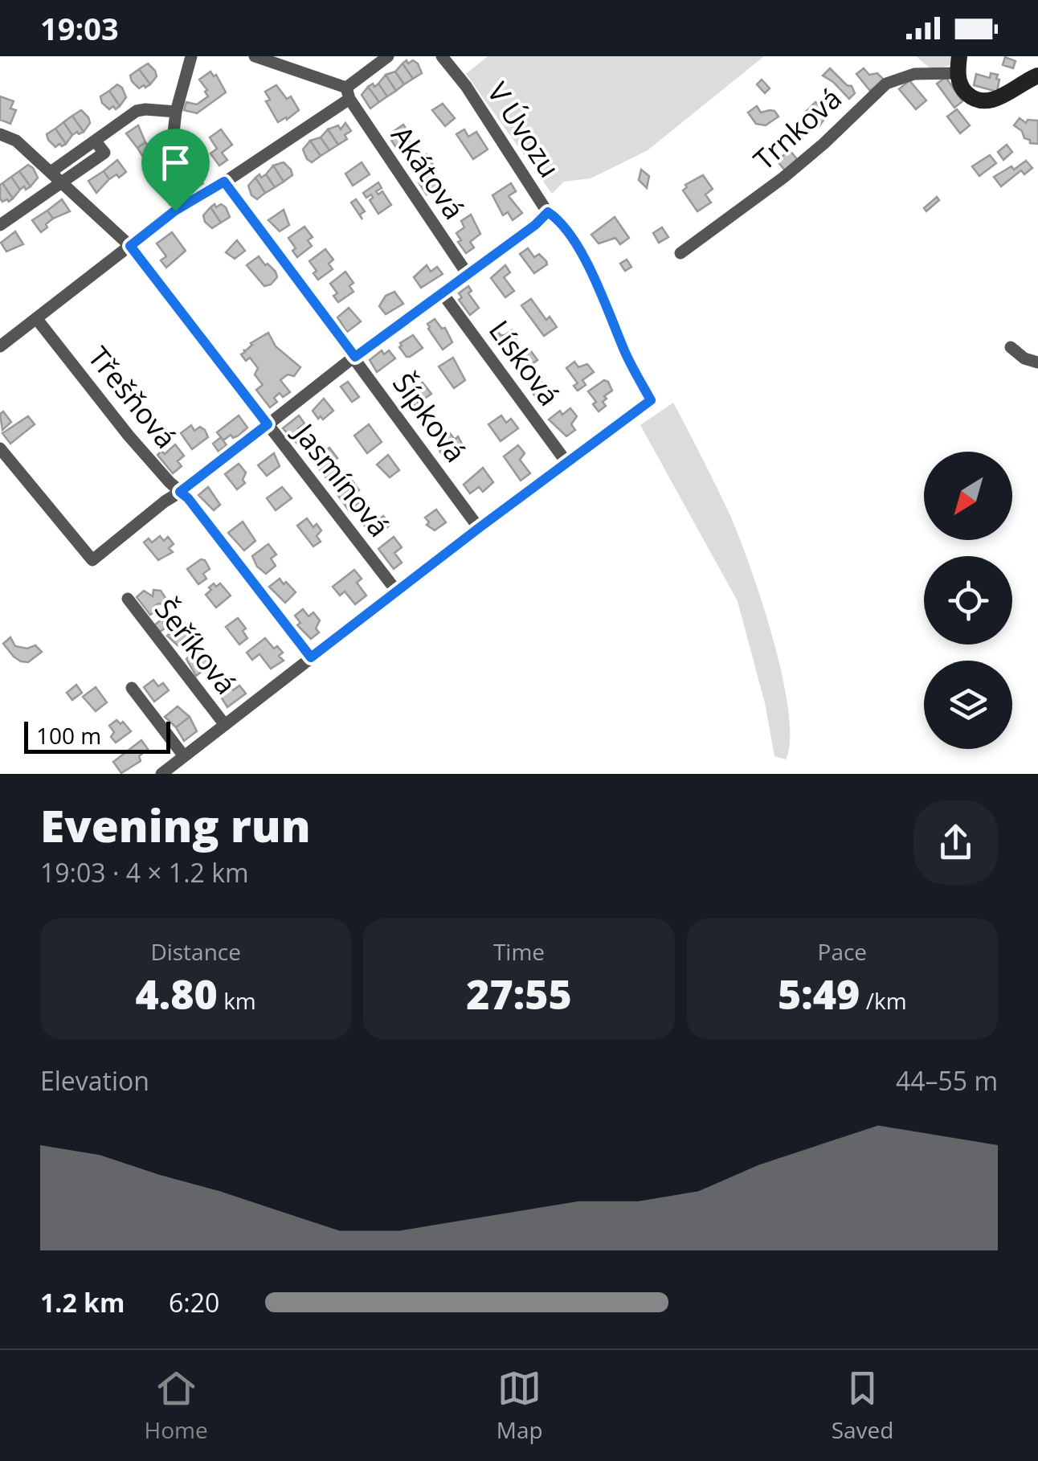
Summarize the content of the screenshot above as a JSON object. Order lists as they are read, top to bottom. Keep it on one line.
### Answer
{"streets":{"street":["Trnková","V Úvozu","Akátová","Lísková","Třešňová","Šípková","Jasmínová","Šeříková"]},"crossings":[["V Úvozu","Lísková"]],"scale_bar":"100 m","north":"bottom left","page":{"status":"19:03","scale":"100 m","heading":["Evening run","19:03 · 4 × 1.2 km"],"stats":[["Distance","4.80 km"],["Time","27:55"],["Pace","5:49 /km"]],"chart":["Elevation","44–55 m"],"list":[{"name":"1.2 km","note":"6:20"}],"tabs":["Home","Map","Saved"]}}
